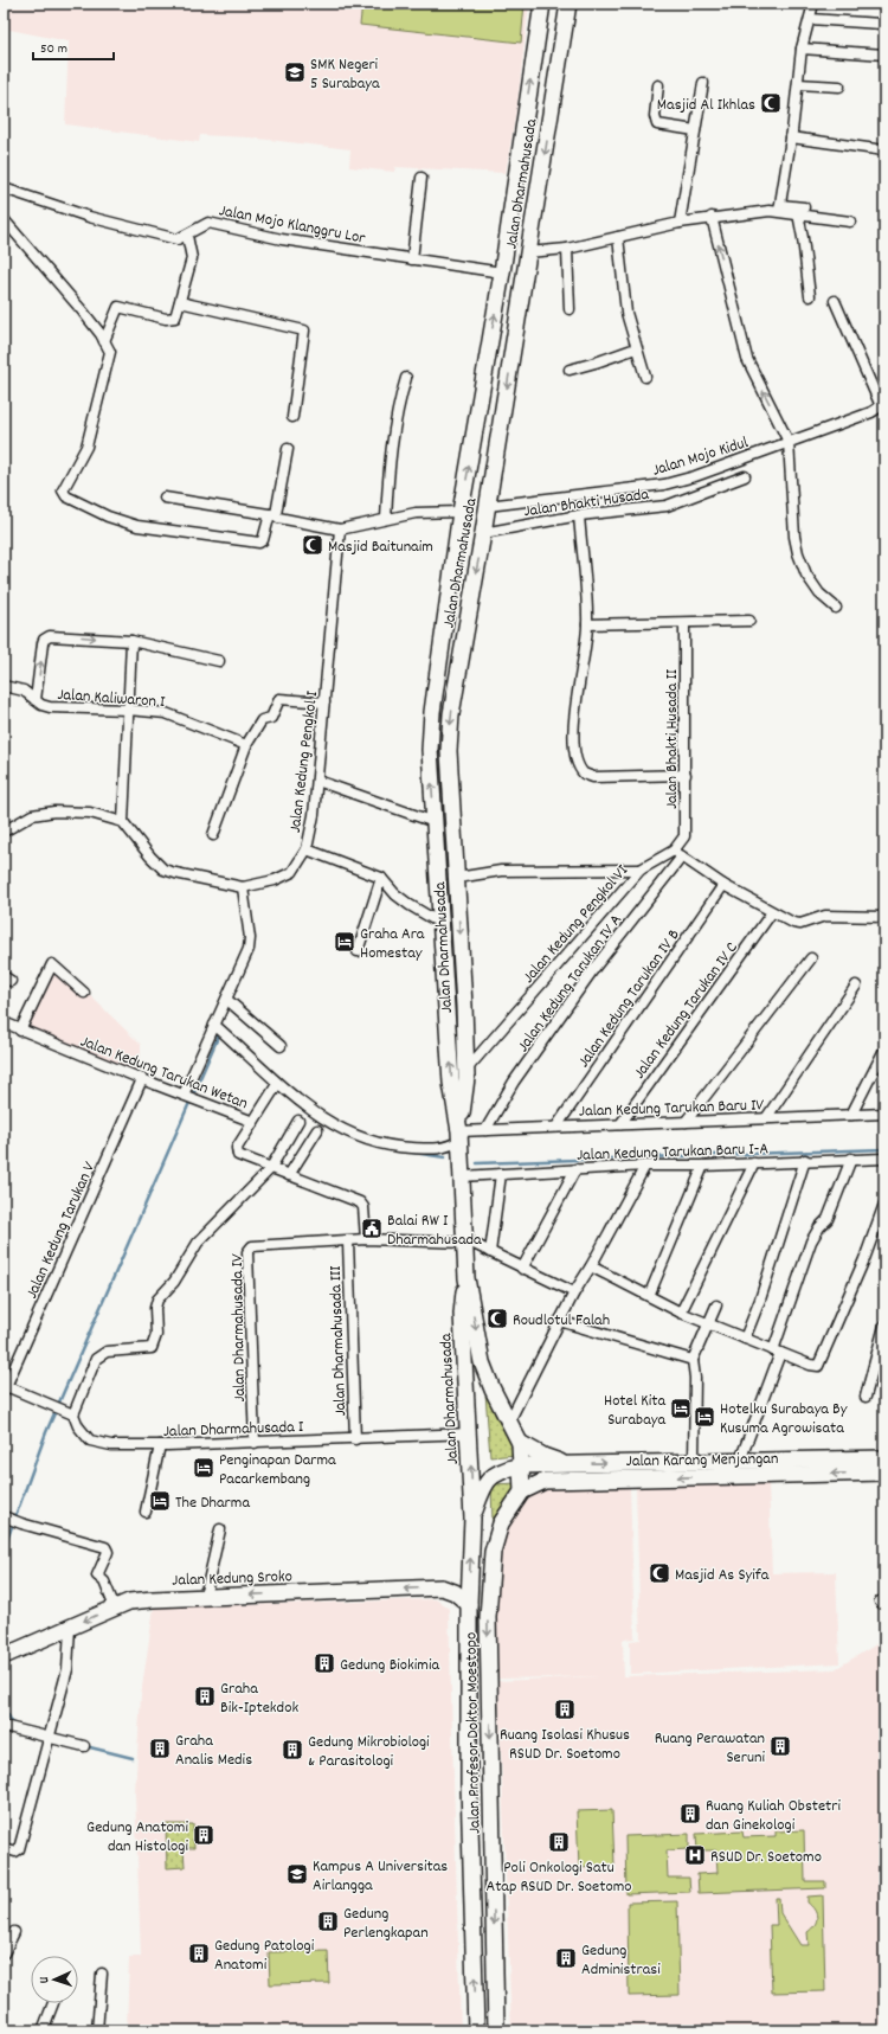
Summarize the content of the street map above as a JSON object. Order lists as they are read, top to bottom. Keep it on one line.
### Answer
{"streets":{"main road":["Jalan Dharmahusada","Jalan Karang Menjangan","Jalan Kedung Sroko","Jalan Profesor Doktor Moestopo"],"street":["Jalan Mojo Klanggru Lor","Jalan Mojo Kidul","Jalan Bhakti Husada","Jalan Kaliwaron I","Jalan Bhakti Husada II","Jalan Kedung Pengkol I","Jalan Kedung Pengkol VI","Jalan Kedung Tarukan IV A","Jalan Kedung Tarukan IV B","Jalan Kedung Tarukan IV C","Jalan Kedung Tarukan Wetan","Jalan Kedung Tarukan Baru IV","Jalan Kedung Tarukan Baru I-A","Jalan Kedung Tarukan V","Jalan Dharmahusada IV","Jalan Dharmahusada III","Jalan Dharmahusada I"]},"crossings":[["Jalan Dharmahusada","Jalan Mojo Klanggru Lor"],["Jalan Dharmahusada","Jalan Mojo Kidul"],["Jalan Dharmahusada","Jalan Bhakti Husada"],["Jalan Dharmahusada","Jalan Kedung Pengkol VI"],["Jalan Dharmahusada","Jalan Kedung Tarukan Baru IV"],["Jalan Dharmahusada","Jalan Kedung Tarukan Baru I-A"],["Jalan Dharmahusada","Jalan Dharmahusada I"],["Jalan Dharmahusada","Jalan Karang Menjangan"],["Jalan Dharmahusada","Jalan Profesor Doktor Moestopo"],["Jalan Bhakti Husada II","Jalan Kedung Pengkol VI"],["Jalan Kedung Tarukan IV A","Jalan Kedung Tarukan Baru IV"],["Jalan Kedung Tarukan IV B","Jalan Kedung Tarukan Baru IV"],["Jalan Kedung Tarukan IV C","Jalan Kedung Tarukan Baru IV"],["Jalan Kedung Tarukan Wetan","Jalan Kedung Tarukan V"],["Jalan Dharmahusada IV","Jalan Dharmahusada III"],["Jalan Dharmahusada IV","Jalan Dharmahusada I"],["Jalan Dharmahusada III","Jalan Dharmahusada I"],["Jalan Karang Menjangan","Jalan Profesor Doktor Moestopo"],["Jalan Kedung Sroko","Jalan Profesor Doktor Moestopo"]],"one_way":["Jalan Kedung Sroko"],"places":{"school or university":["SMK Negeri 5 Surabaya","Kampus A Universitas Airlangga"],"mosque":["Masjid Al Ikhlas","Masjid Baitunaim","Roudlotul Falah","Masjid As Syifa"],"hotel":["Graha Ara Homestay","Hotel Kita Surabaya","Hotelku Surabaya By Kusuma Agrowisata","Penginapan Darma Pacarkembang","The Dharma"],"public building":["Balai RW I Dharmahusada"],"building":["Gedung Biokimia","Graha Bik-Iptekdok","Ruang Isolasi Khusus RSUD Dr. Soetomo","Ruang Perawatan Seruni","Graha Analis Medis","Gedung Mikrobiologi & Parasitologi","Ruang Kuliah Obstetri dan Ginekologi","Gedung Anatomi dan Histologi","Poli Onkologi Satu Atap RSUD Dr. Soetomo","Gedung Perlengkapan","Gedung Patologi Anatomi","Gedung Administrasi"],"hospital":["RSUD Dr. Soetomo"]},"scale_bar":"50 m","north":"left"}
